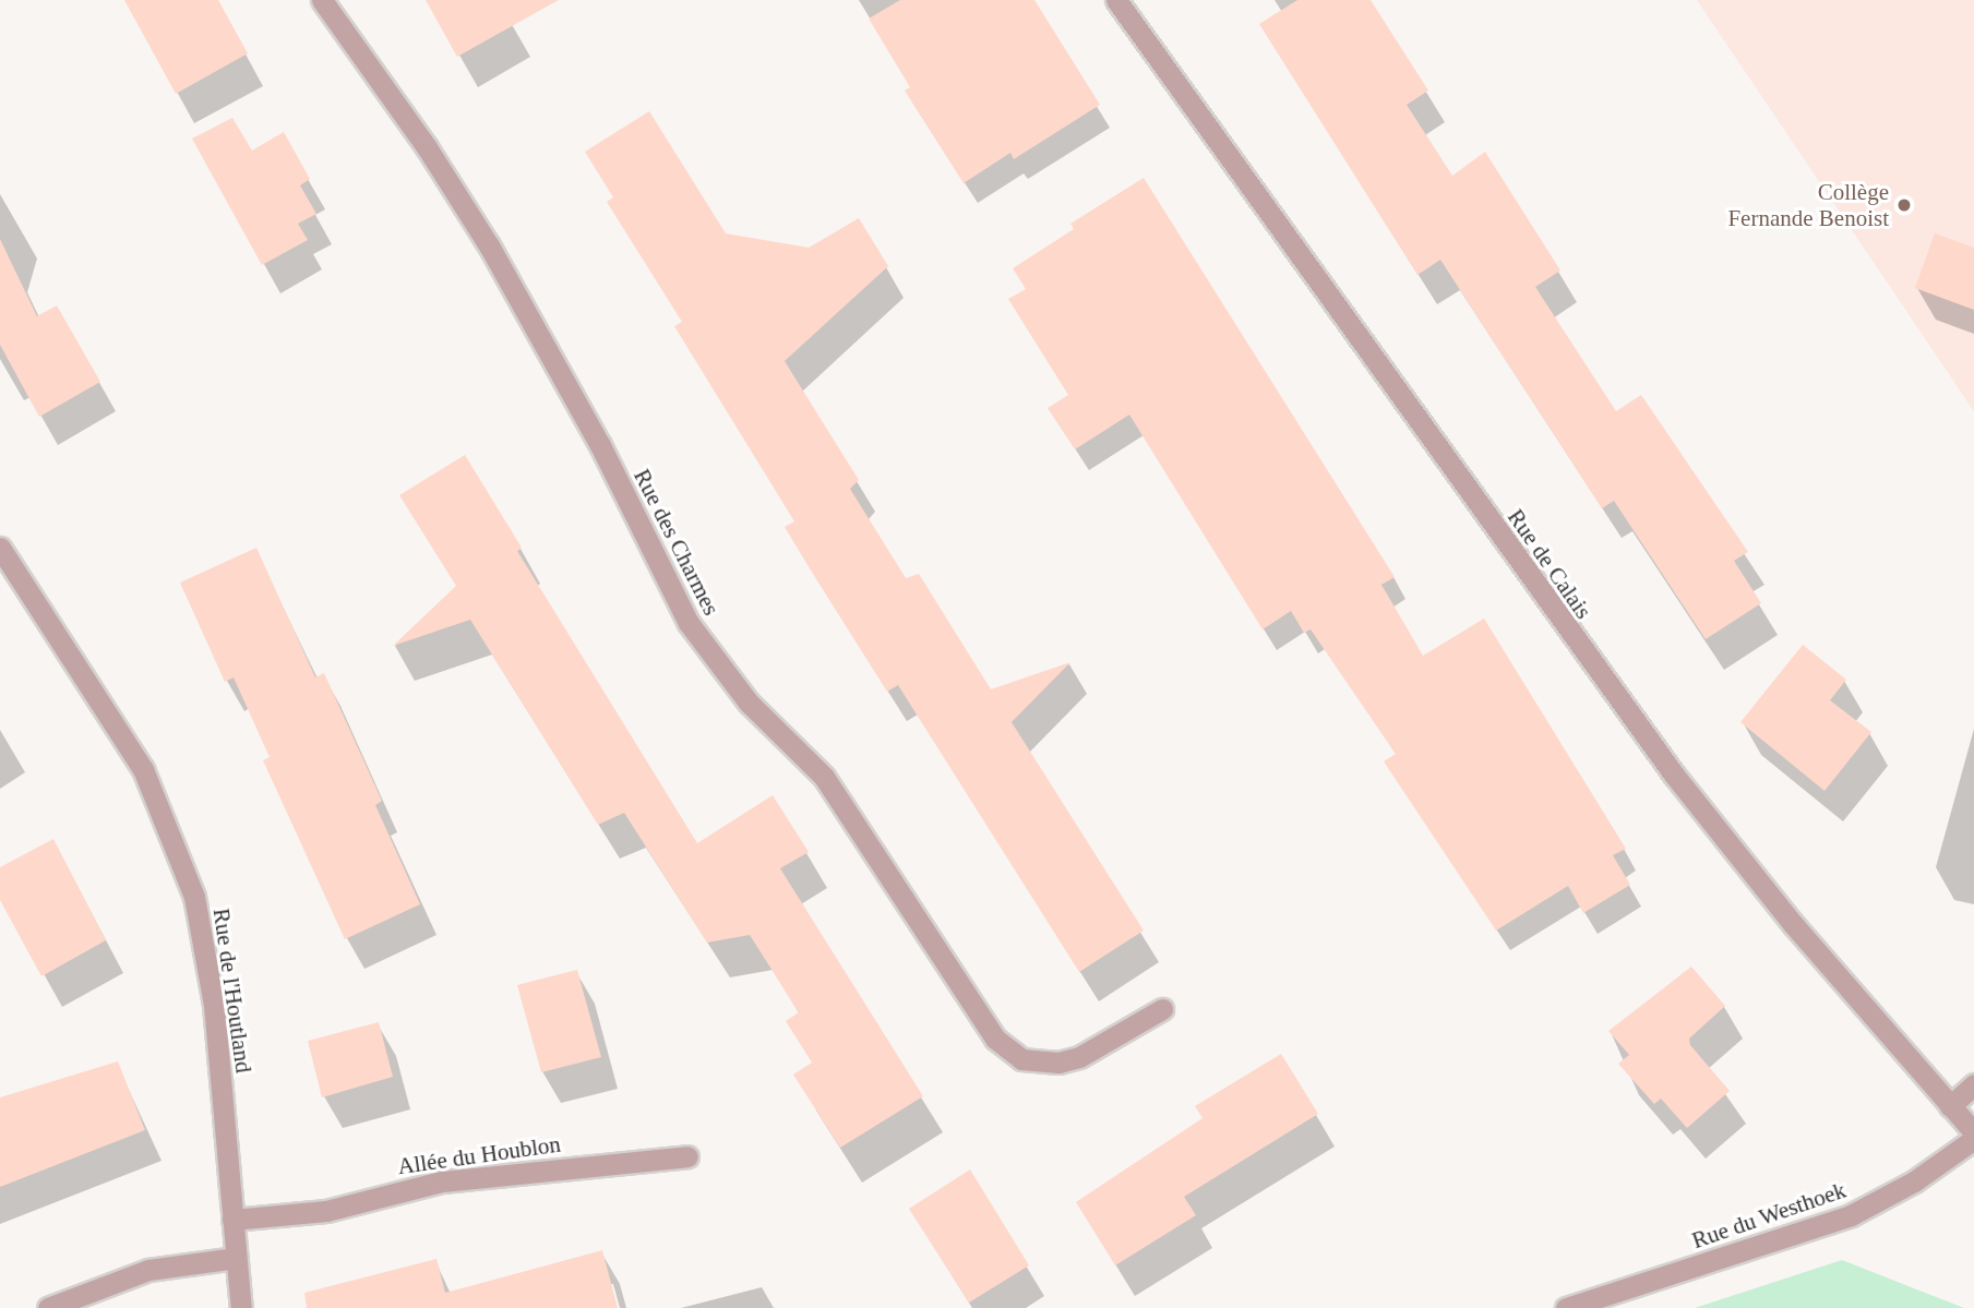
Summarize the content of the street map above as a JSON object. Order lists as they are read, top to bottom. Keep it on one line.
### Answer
{"streets":{"street":["Rue des Charmes","Rue de Calais","Rue de l'Houtland","Allée du Houblon","Rue du Westhoek"]},"crossings":[["Rue de l'Houtland","Allée du Houblon"]],"places":["Collège Fernande Benoist"]}
